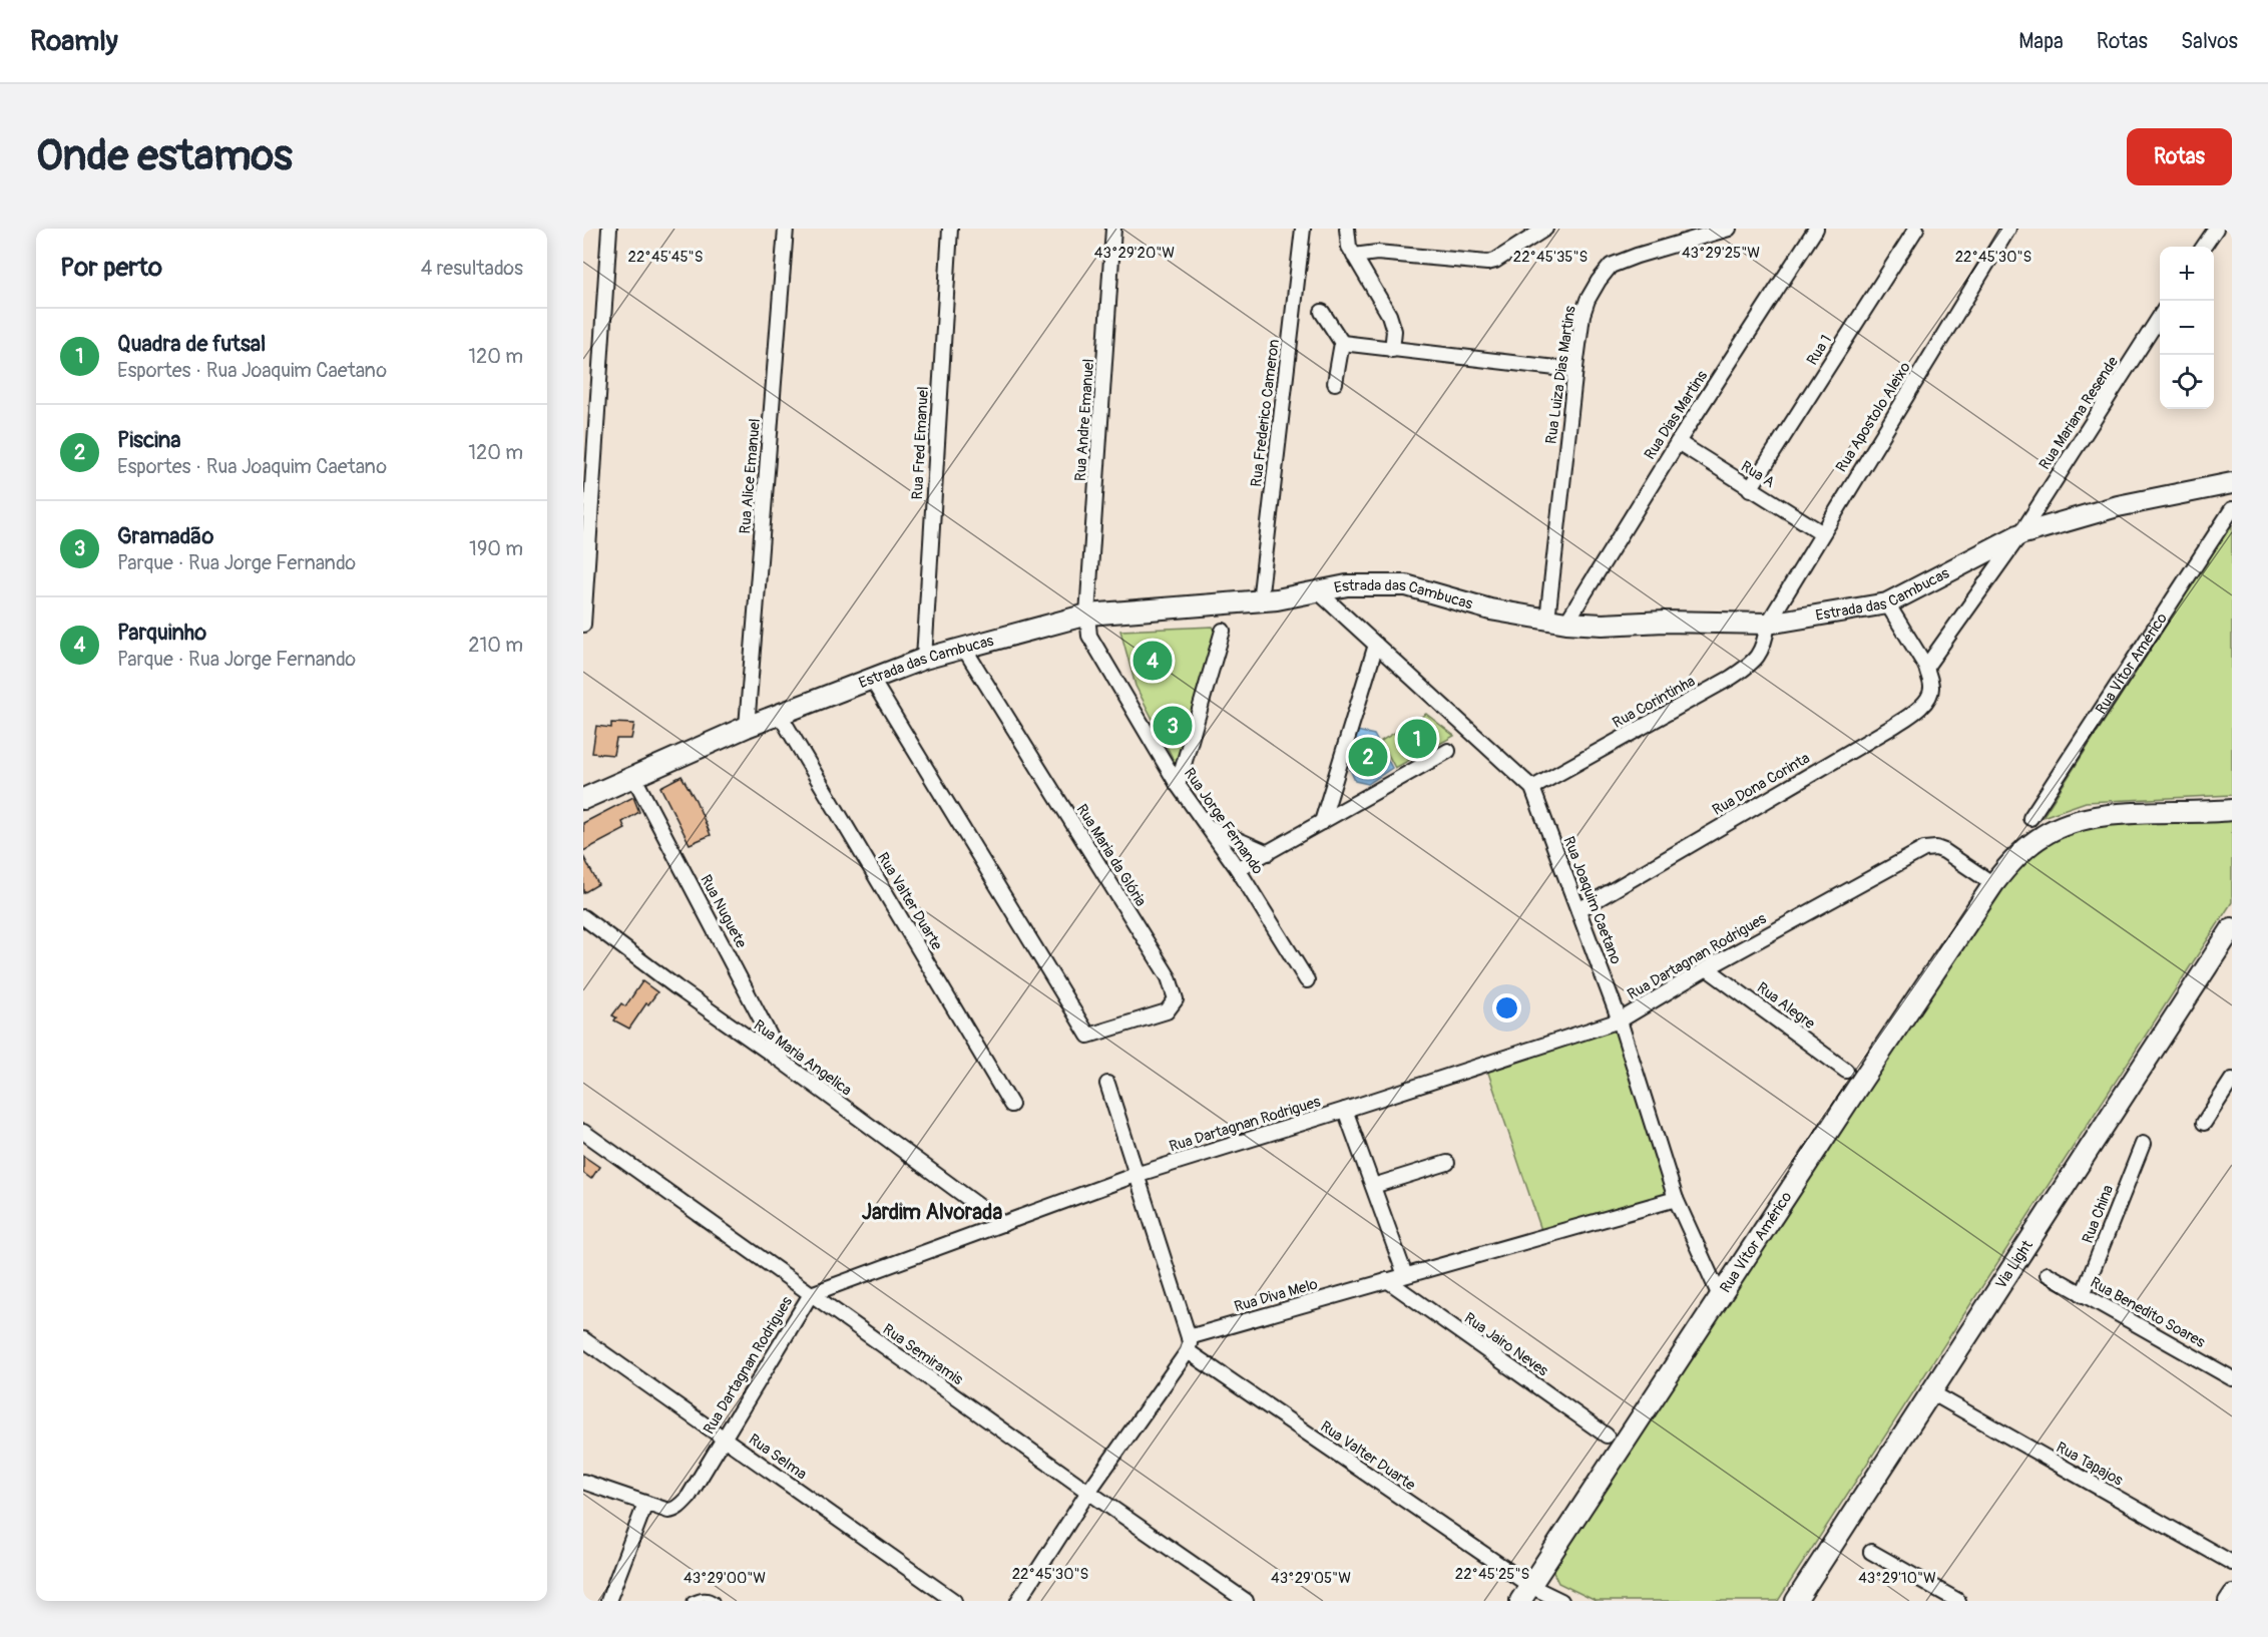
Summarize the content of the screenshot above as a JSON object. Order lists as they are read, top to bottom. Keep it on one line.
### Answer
{"streets":{"street":["Rua 1","Rua Luiza Dias Martins","Rua Frederico Cameron","Rua Mariana Resende","Rua Dias Martins","Rua Apostolo Aleixo","Rua Andre Emanuel","Rua Fred Emanuel","Rua A","Rua Alice Emanuel","Estrada das Cambucas","Rua Vítor Américo","Rua Corintinha","Rua Dona Corinta","Rua Jorge Fernando","Rua Maria da Glória","Rua Joaquim Caetano","Rua Valter Duarte","Rua Nuguete","Rua Dartagnan Rodrigues","Rua Alegre","Rua Maria Angelica","Rua China","Via Light","Rua Diva Melo","Rua Benedito Soares","Rua Jairo Neves","Rua Semiramis","Rua Selma","Rua Tapajos"]},"crossings":[["Rua 1","Rua A"],["Rua Luiza Dias Martins","Rua Dias Martins"],["Rua Luiza Dias Martins","Estrada das Cambucas"],["Rua Frederico Cameron","Estrada das Cambucas"],["Rua Mariana Resende","Estrada das Cambucas"],["Rua Dias Martins","Rua A"],["Rua Dias Martins","Estrada das Cambucas"],["Rua Apostolo Aleixo","Rua A"],["Rua Apostolo Aleixo","Estrada das Cambucas"],["Rua Apostolo Aleixo","Rua Corintinha"],["Rua Andre Emanuel","Estrada das Cambucas"],["Rua Andre Emanuel","Rua Jorge Fernando"],["Rua Fred Emanuel","Estrada das Cambucas"],["Rua Alice Emanuel","Estrada das Cambucas"],["Estrada das Cambucas","Rua Corintinha"],["Estrada das Cambucas","Rua Dona Corinta"],["Estrada das Cambucas","Rua Jorge Fernando"],["Estrada das Cambucas","Rua Maria da Glória"],["Estrada das Cambucas","Rua Joaquim Caetano"],["Estrada das Cambucas","Rua Valter Duarte"],["Estrada das Cambucas","Rua Nuguete"],["Rua Vítor Américo","Rua Joaquim Caetano"],["Rua Vítor Américo","Rua Valter Duarte"],["Rua Vítor Américo","Rua Dartagnan Rodrigues"],["Rua Corintinha","Rua Joaquim Caetano"],["Rua Dona Corinta","Rua Joaquim Caetano"],["Rua Joaquim Caetano","Rua Dartagnan Rodrigues"],["Rua Joaquim Caetano","Rua Diva Melo"],["Rua Valter Duarte","Rua Diva Melo"],["Rua Nuguete","Rua Maria Angelica"],["Rua Dartagnan Rodrigues","Rua Alegre"],["Rua Dartagnan Rodrigues","Rua Maria Angelica"],["Rua Dartagnan Rodrigues","Rua Semiramis"],["Rua Dartagnan Rodrigues","Rua Selma"],["Rua China","Rua Benedito Soares"],["Via Light","Rua Tapajos"],["Rua Diva Melo","Rua Jairo Neves"]],"districts":["Jardim Alvorada"],"page":{"header":"Roamly","nav":["Mapa","Rotas","Salvos"],"buttons":"Rotas","title":"Onde estamos","heading":["Por perto","4 resultados"],"map_buttons":["+","−"],"list":[{"mark":"1","name":"Quadra de futsal","note":"Esportes · Rua Joaquim Caetano","value":"120 m"},{"mark":"2","name":"Piscina","note":"Esportes · Rua Joaquim Caetano","value":"120 m"},{"mark":"3","name":"Gramadão","note":"Parque · Rua Jorge Fernando","value":"190 m"},{"mark":"4","name":"Parquinho","note":"Parque · Rua Jorge Fernando","value":"210 m"}],"pins":["4","3","1","2"]},"coordinates":["43°29'20\"W","43°29'25\"W","22°45'45\"S","22°45'35\"S","22°45'30\"S","22°45'25\"S","43°29'00\"W","43°29'05\"W","43°29'10\"W"]}
